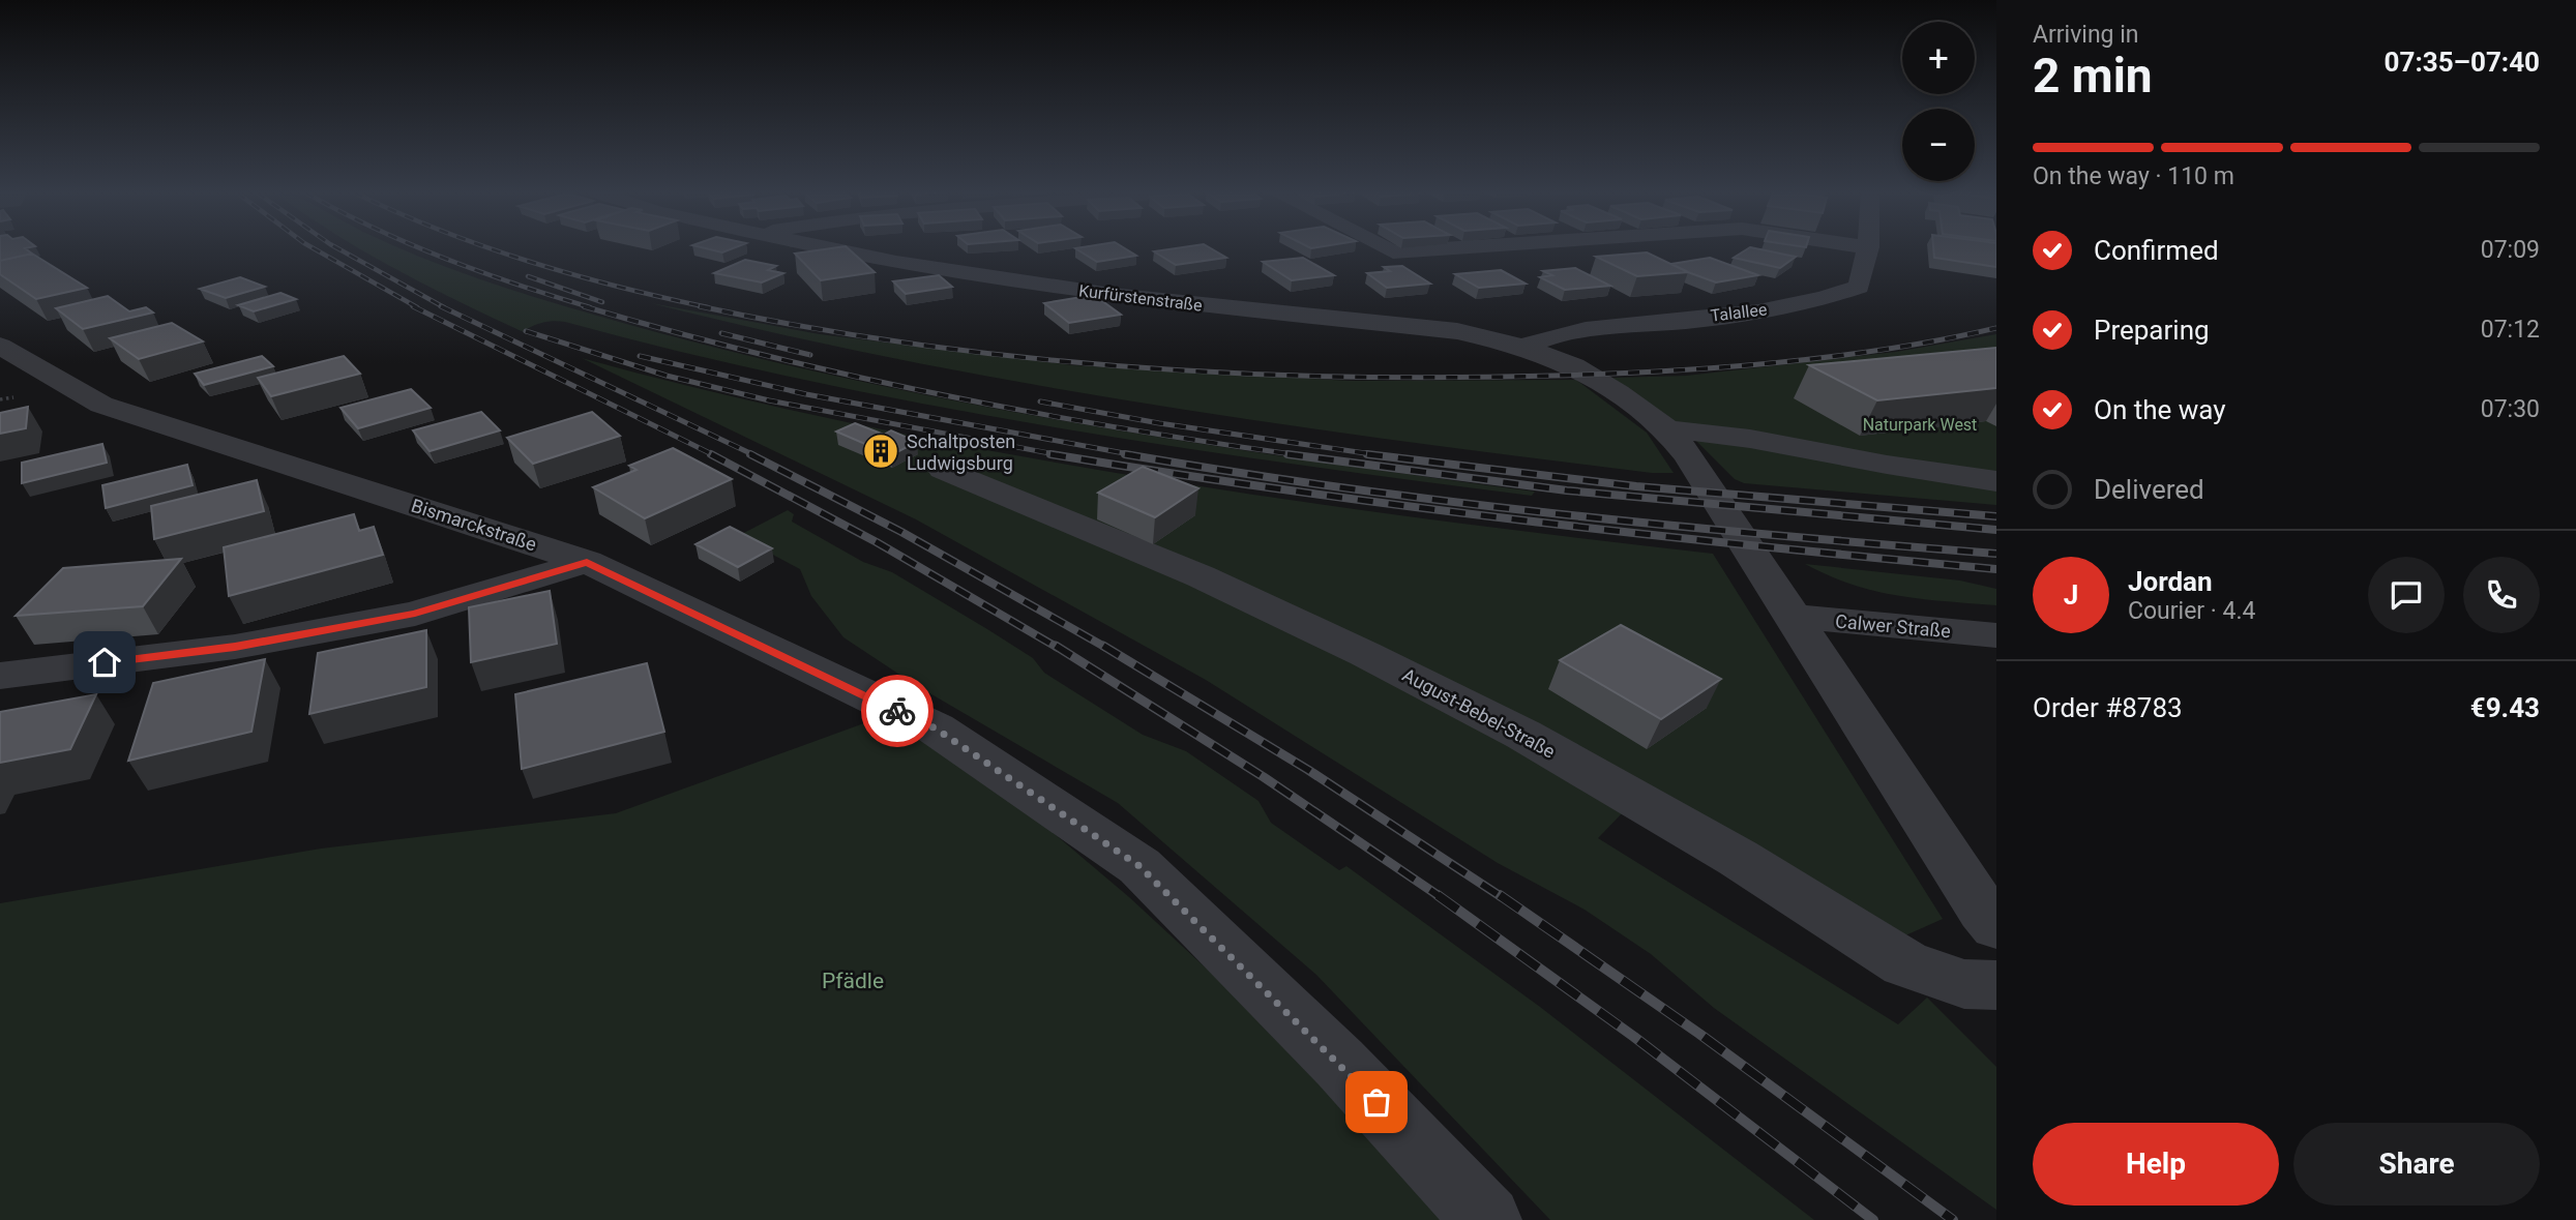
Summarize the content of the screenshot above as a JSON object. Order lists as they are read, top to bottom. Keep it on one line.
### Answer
{"streets":{"street":["Kurfürstenstraße","Talallee","Bismarckstraße","Calwer Straße","August-Bebel-Straße"]},"crossings":[["Kurfürstenstraße","Talallee"]],"parks":["Naturpark West","Pfädle"],"places":{"building":["Schaltposten Ludwigsburg"]},"page":{"heading":["2 min","Arriving in","07:35–07:40"],"panel":["Jordan","Courier · 4.4","Order #8783","€9.43"],"map_buttons":["+","−"],"bar":"On the way · 110 m","list":[["Confirmed","07:09"],["Preparing","07:12"],["On the way","07:30"],"Delivered"],"round":"J","buttons":["Help","Share"]}}
